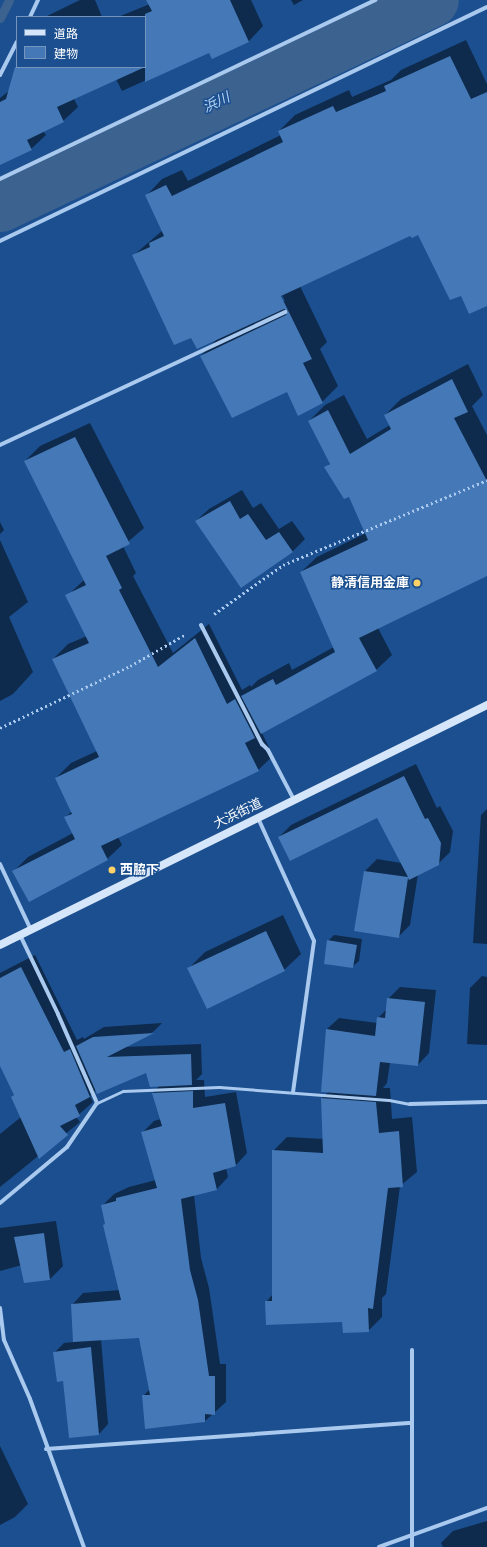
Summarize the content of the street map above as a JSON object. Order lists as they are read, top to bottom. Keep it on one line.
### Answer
{"streets":{"street":["大浜街道"]},"water":["浜川"],"places":["静清信用金庫","西脇下"],"legend":["道路","建物"]}
